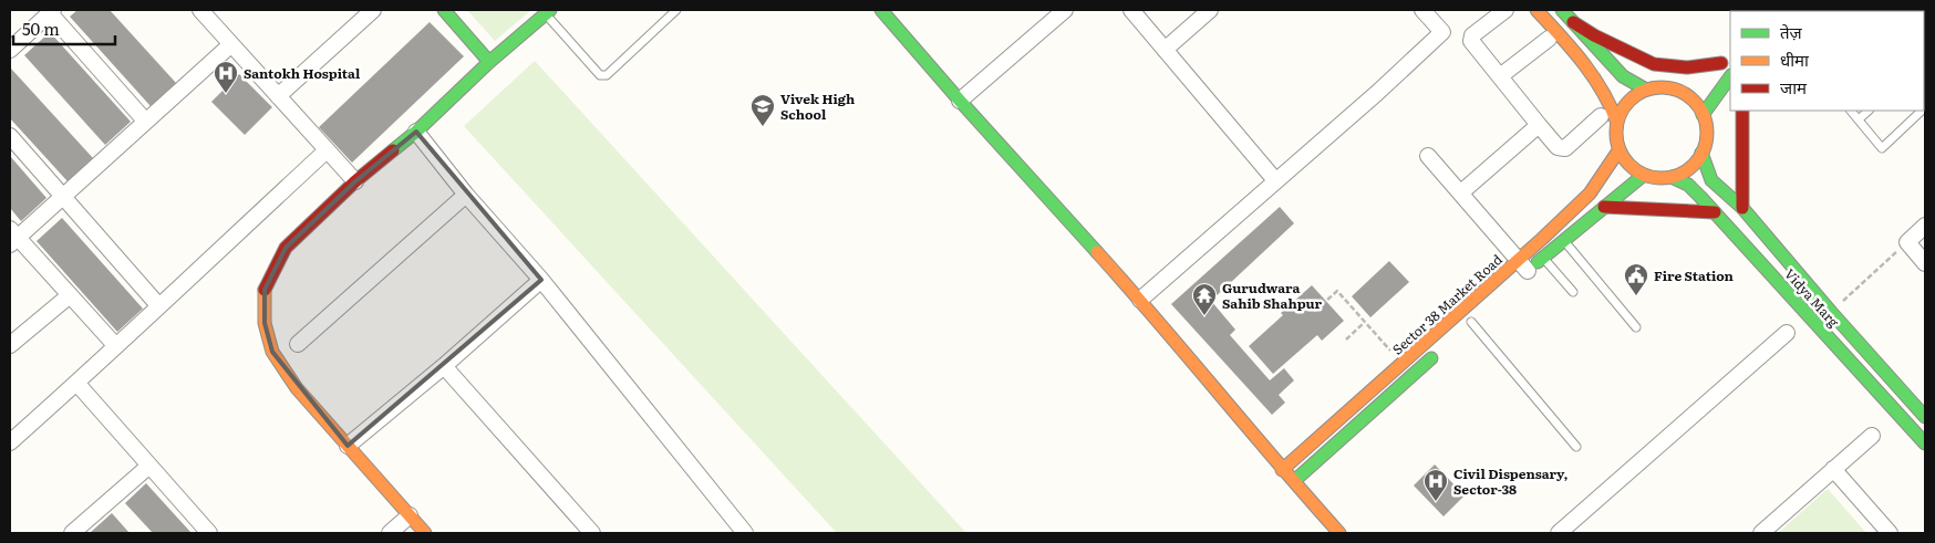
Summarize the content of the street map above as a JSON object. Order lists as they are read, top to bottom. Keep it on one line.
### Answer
{"streets":{"street":["Vidya Marg","Sector 38 Market Road"]},"crossings":[["Vidya Marg","Sector 38 Market Road"]],"places":{"hospital":["Santokh Hospital","Civil Dispensary, Sector-38"],"school or university":["Vivek High School"],"public building":["Fire Station"],"temple":["Gurudwara Sahib Shahpur"]},"legend":["तेज़","धीमा","जाम"],"scale_bar":"50 m"}
